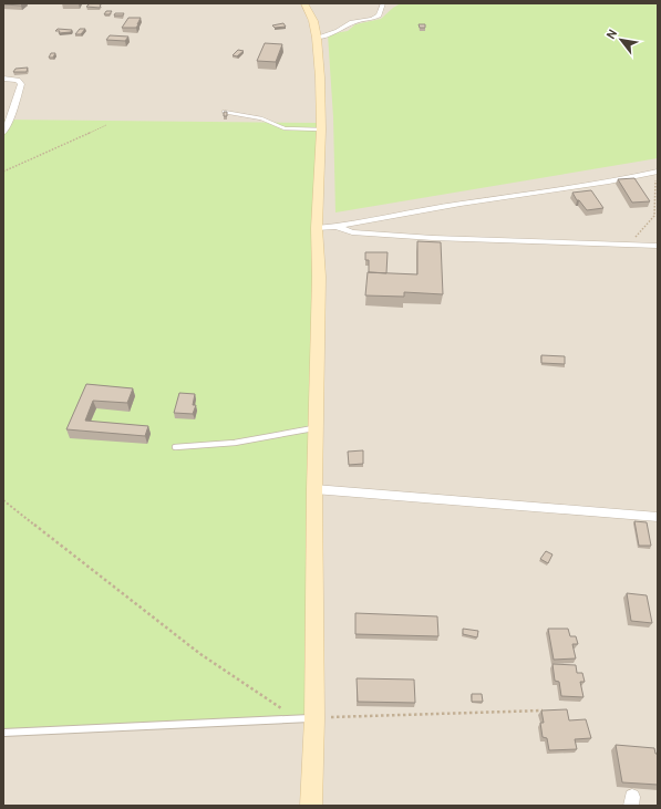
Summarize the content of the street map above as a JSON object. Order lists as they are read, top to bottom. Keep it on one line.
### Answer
{"north":"top left"}
